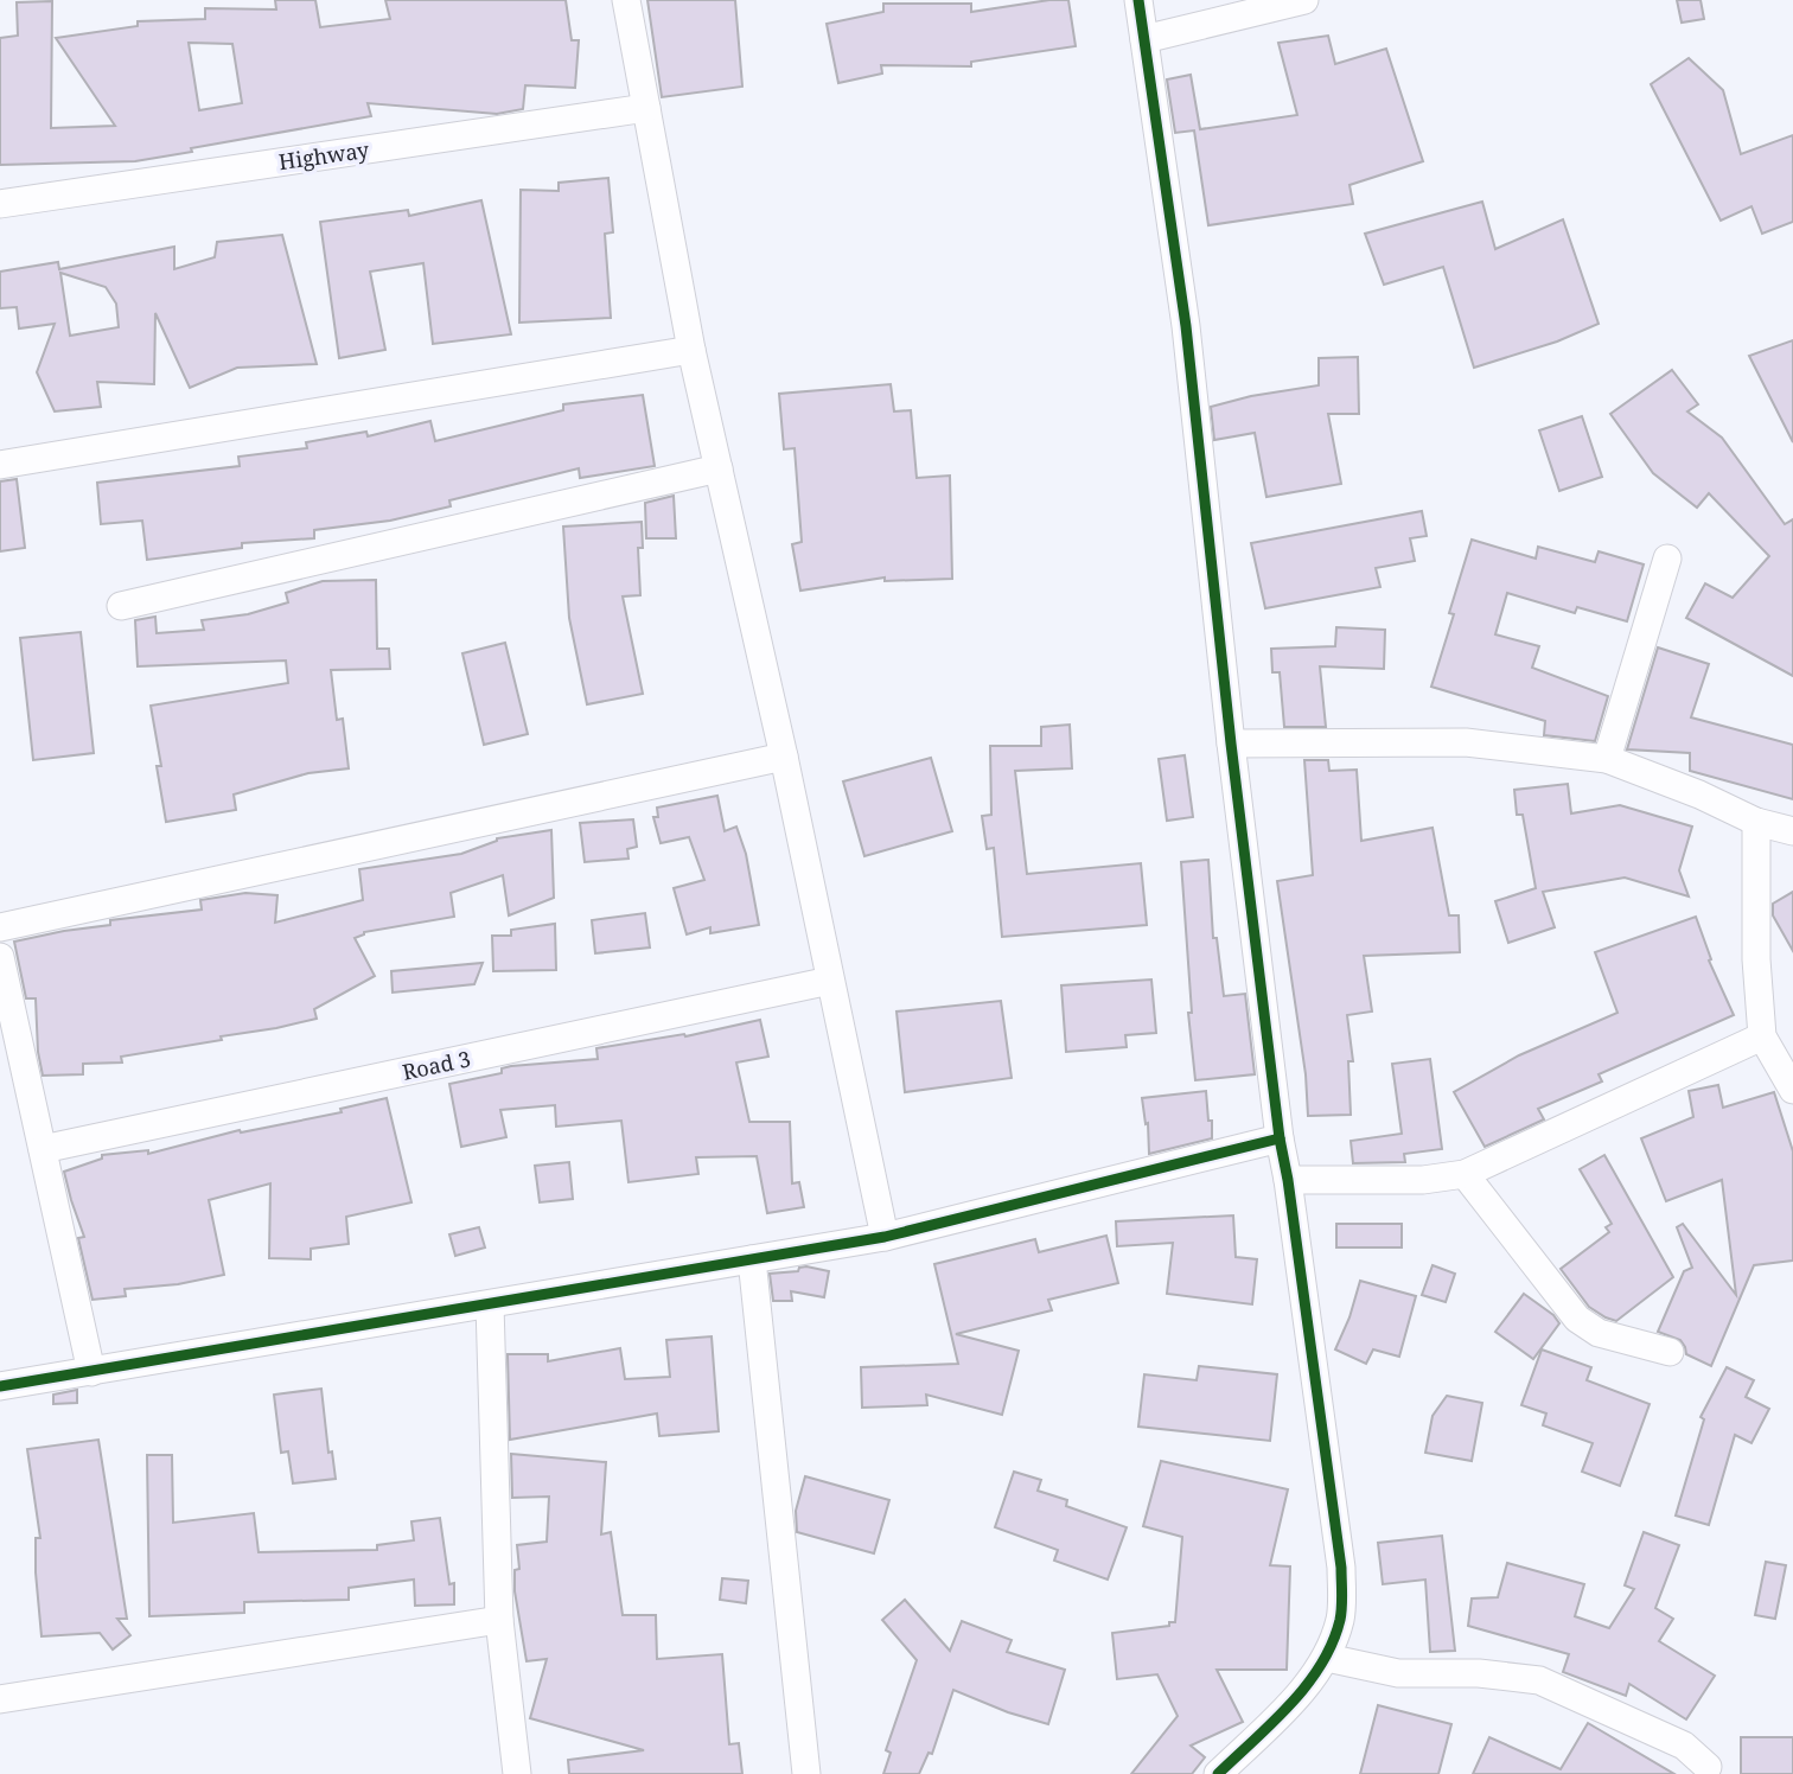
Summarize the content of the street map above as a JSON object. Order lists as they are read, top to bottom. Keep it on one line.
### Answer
{"streets":{"street":["Highway","Road 3"]}}
